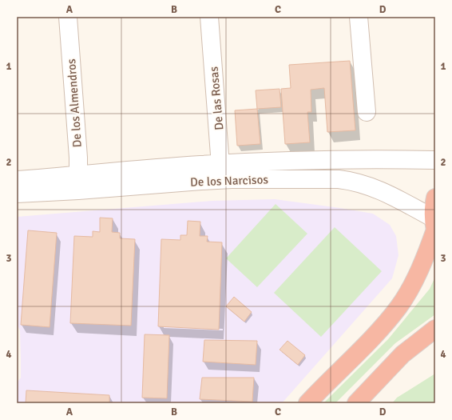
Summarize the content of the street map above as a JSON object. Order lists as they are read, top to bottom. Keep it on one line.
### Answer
{"streets":{"street":["De las Rosas","De los Almendros","De los Narcisos"]},"crossings":[["De las Rosas","De los Narcisos"],["De los Almendros","De los Narcisos"]],"grid":{"columns":["A","B","C","D"],"rows":["1","2","3","4"]}}
